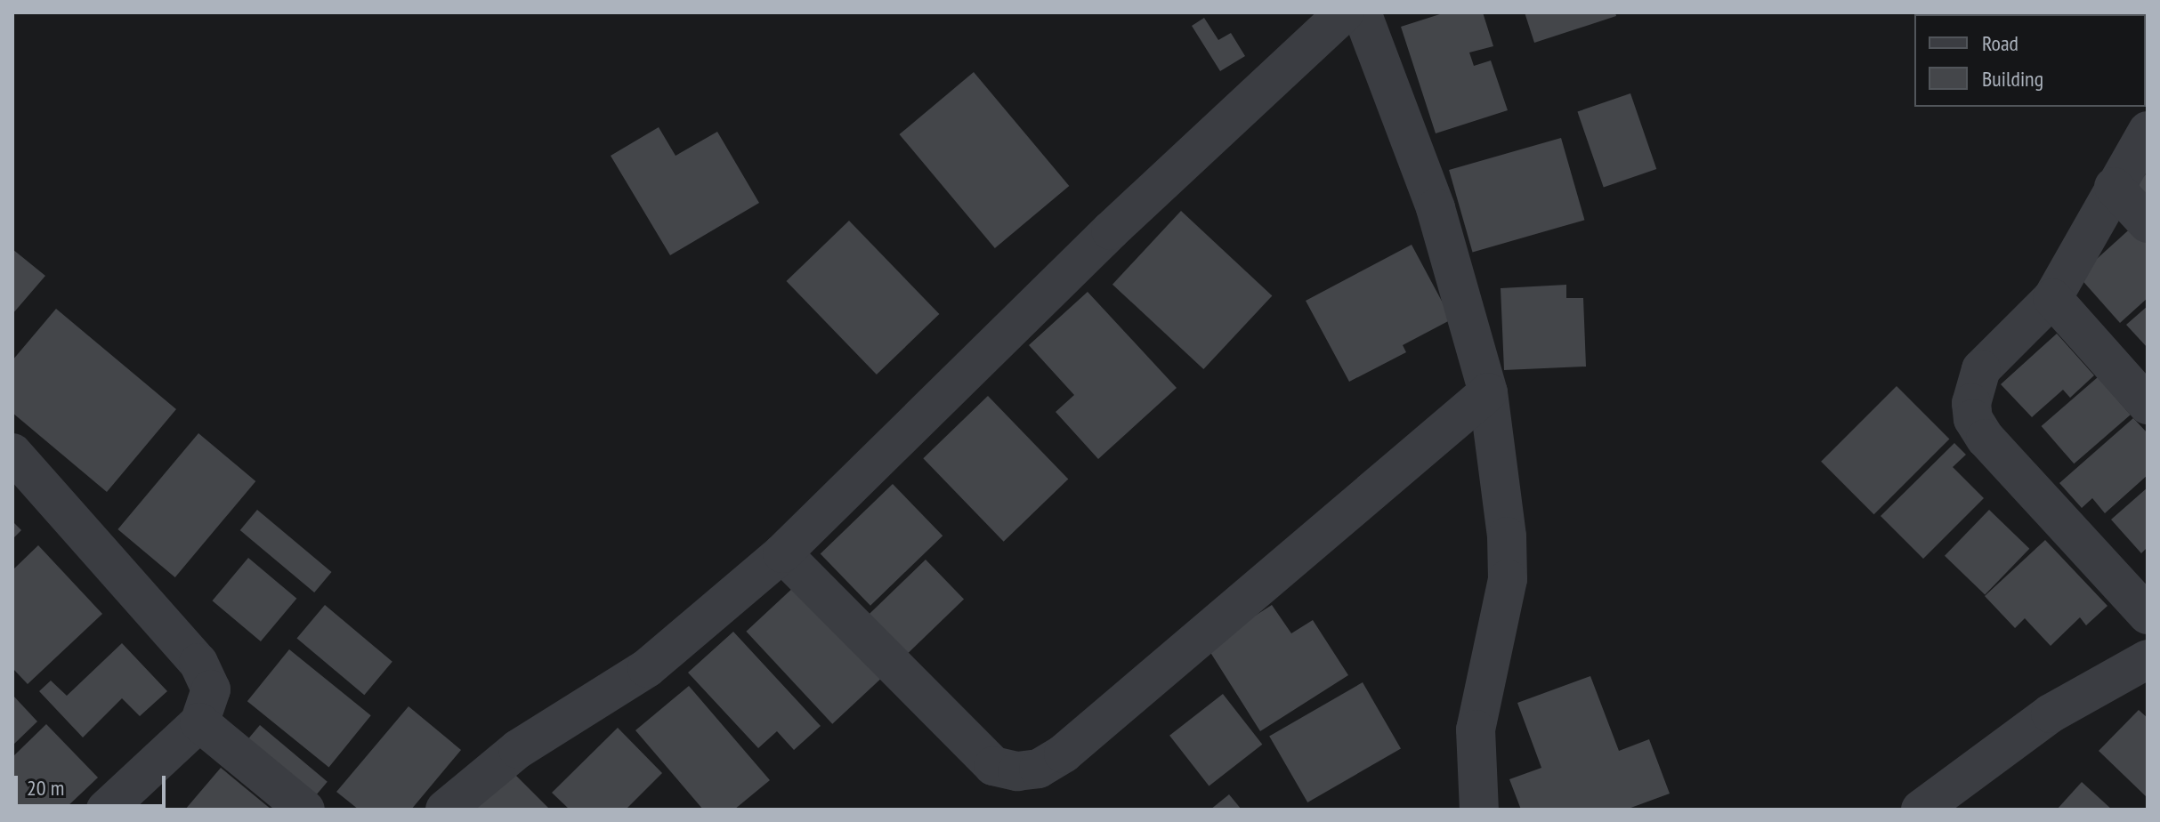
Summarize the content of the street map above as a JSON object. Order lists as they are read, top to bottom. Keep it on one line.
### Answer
{"legend":["Road","Building"],"scale_bar":"20 m"}
